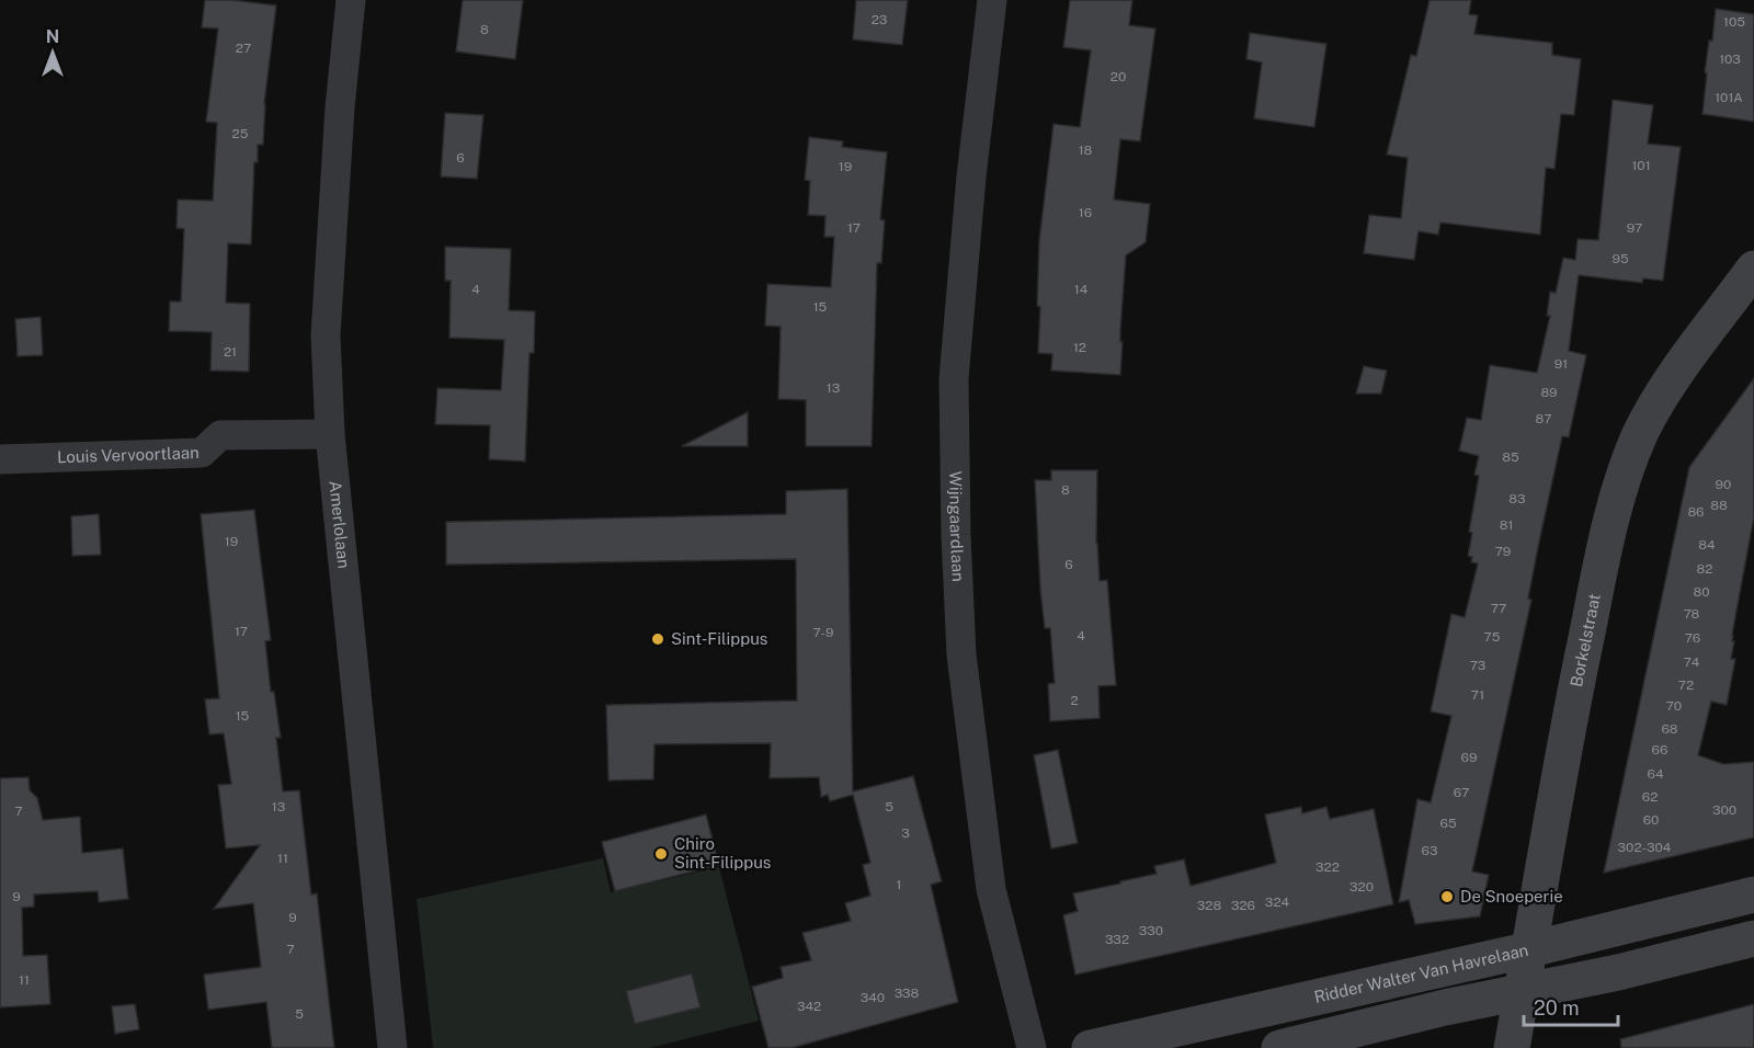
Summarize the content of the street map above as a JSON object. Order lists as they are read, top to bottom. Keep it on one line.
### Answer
{"streets":{"main road":["Borkelstraat","Ridder Walter Van Havrelaan"],"street":["Louis Vervoortlaan","Amerlolaan","Wijngaardlaan"]},"crossings":[["Louis Vervoortlaan","Amerlolaan"],["Borkelstraat","Ridder Walter Van Havrelaan"]],"places":["Sint-Filippus","Chiro Sint-Filippus","De Snoeperie"],"house_numbers":["23","105","8","27","103","20","101A","25","18","6","101","19","16","17","97","95","4","14","15","12","21","91","13","89","87","85","90","8","83","88","86","81","19","84","79","6","82","80","77","78","17","7-9","4","75","76","74","73","72","71","2","70","15","68","66","69","64","67","62","13","5","300","7","60","65","3","302-304","63","11","322","1","320","9","324","328","326","9","330","332","7","11","338","340","342","5"],"scale_bar":"20 m","north":"top"}
